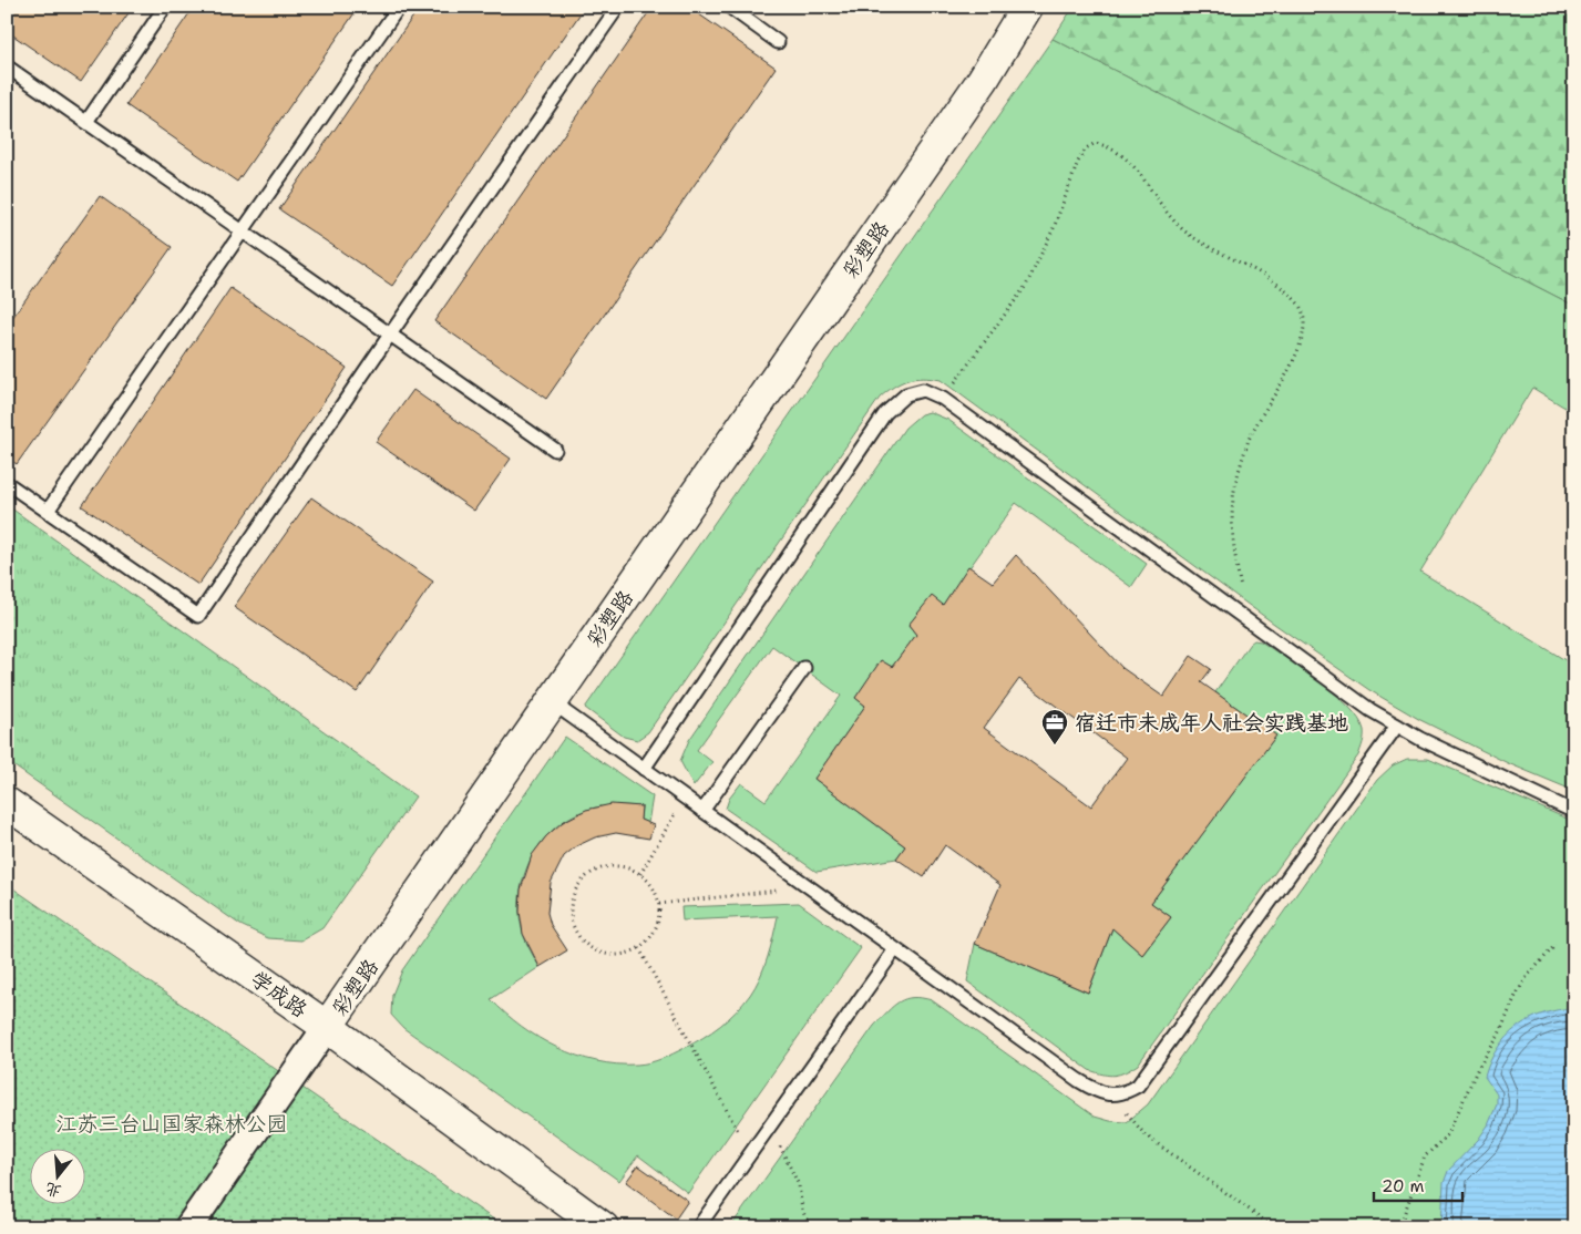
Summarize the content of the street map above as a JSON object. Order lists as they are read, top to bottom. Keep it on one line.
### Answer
{"streets":{"street":["彩塑路","学成路"]},"crossings":[["彩塑路","学成路"]],"parks":["江苏三台山国家森林公园"],"places":{"office":["宿迁市未成年人社会实践基地"]},"scale_bar":"20 m","north":"bottom"}
